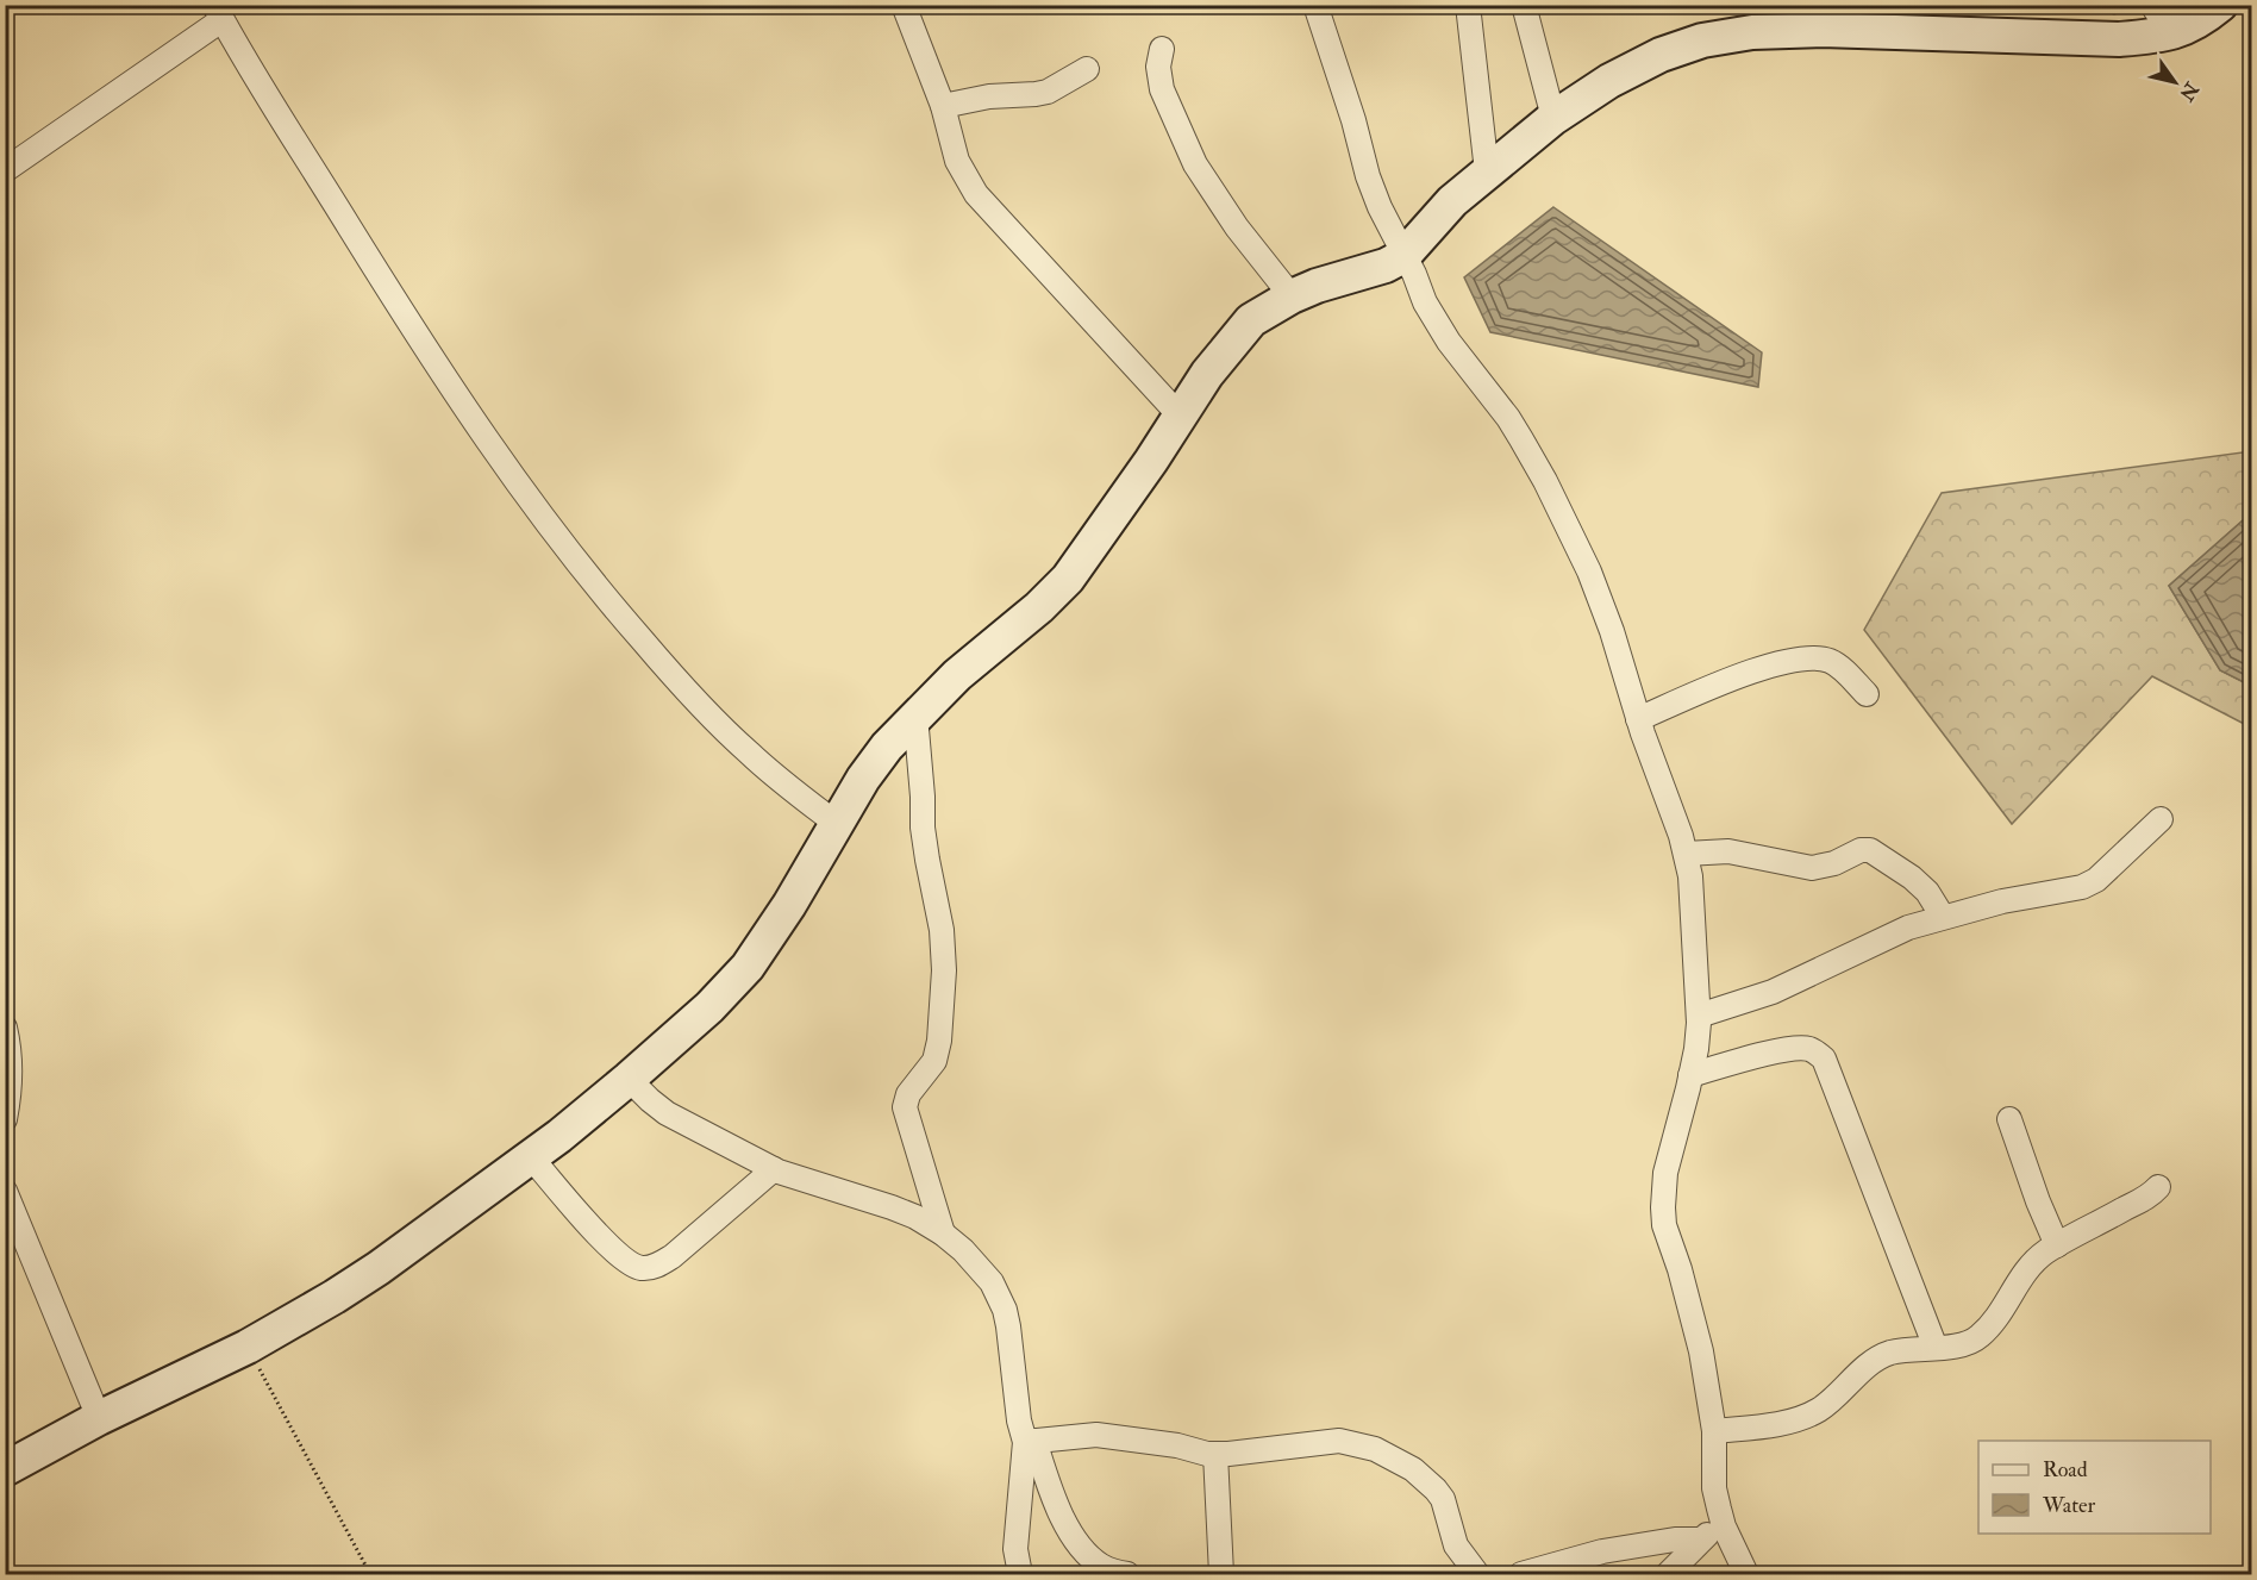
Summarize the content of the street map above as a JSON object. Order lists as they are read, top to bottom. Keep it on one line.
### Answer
{"legend":["Road","Water"],"north":"bottom right"}
